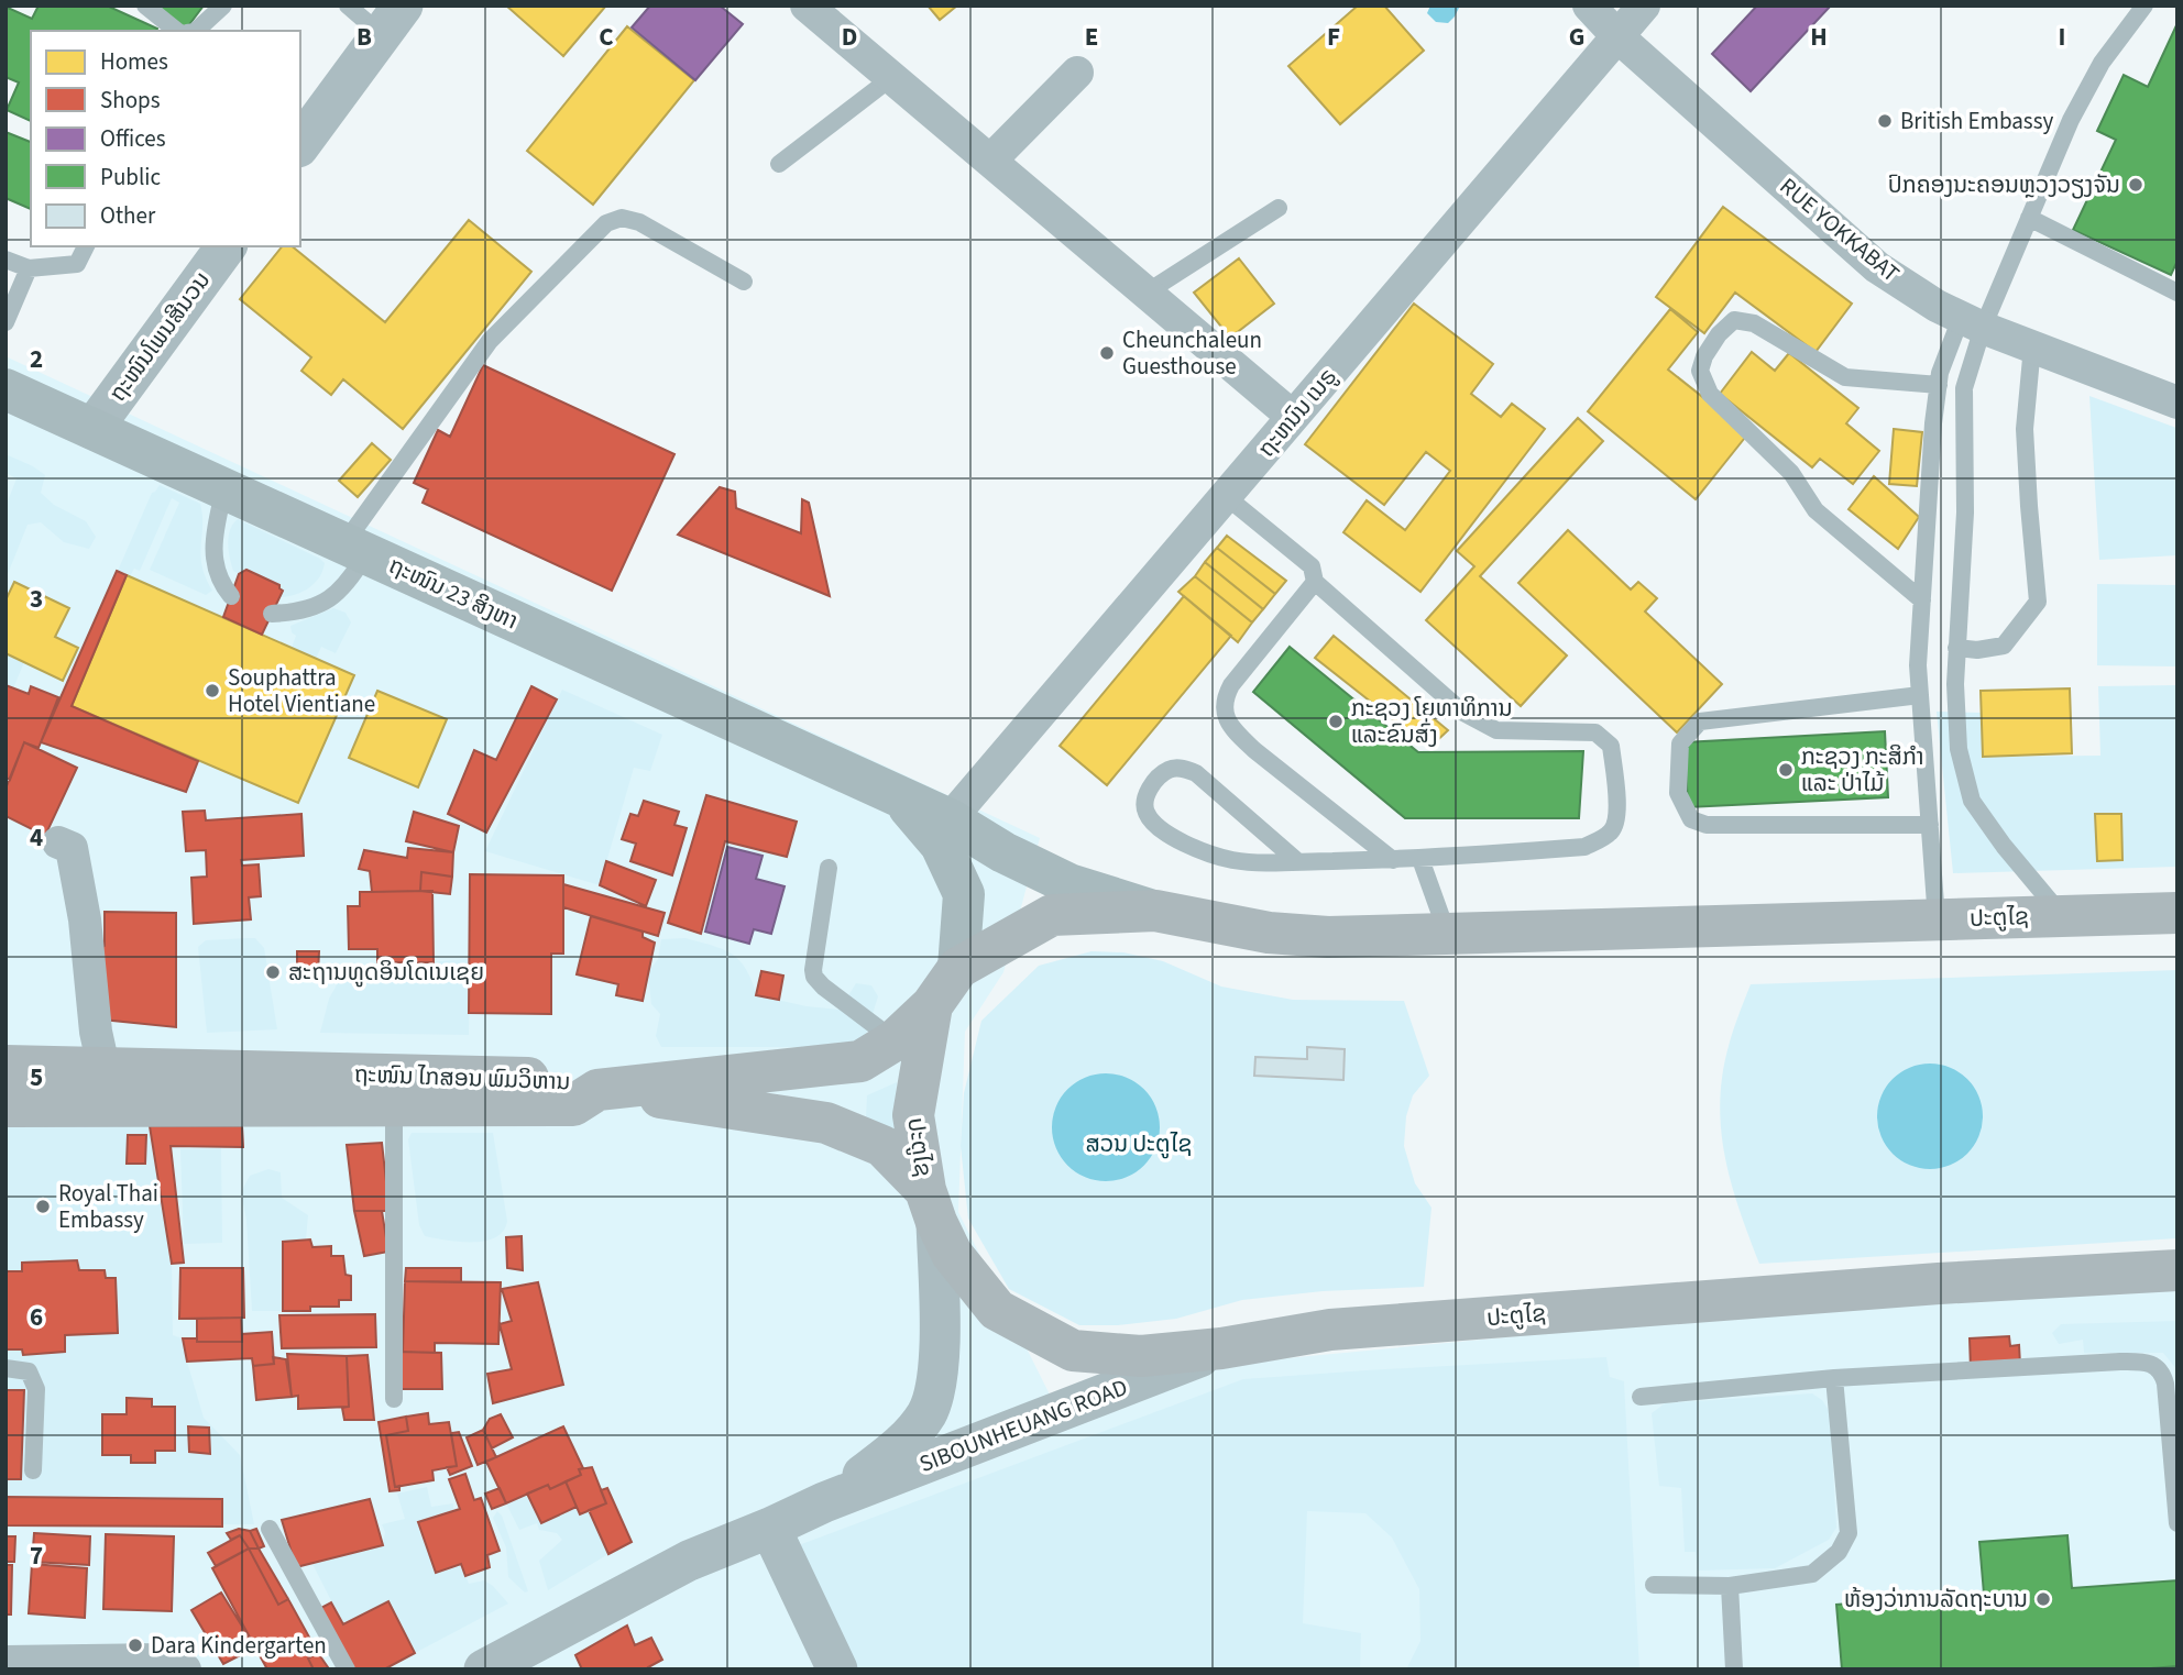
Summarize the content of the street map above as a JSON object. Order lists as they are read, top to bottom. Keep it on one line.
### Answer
{"streets":{"highway":["ປະຕູໄຊ","ຖະໜົນ ໄກສອນ ພົມວິຫານ"],"main road":["ຖະໜົນ 23 ສິງຫາ"],"street":["RUE YOKKABAT","ຖະໜົນໂພນສີນວນ","ຖະຫນົນ ເນຣູ","SIBOUNHEUANG ROAD"]},"crossings":[["RUE YOKKABAT","ຖະຫນົນ ເນຣູ"],["ຖະໜົນໂພນສີນວນ","ຖະໜົນ 23 ສິງຫາ"],["ຖະຫນົນ ເນຣູ","ຖະໜົນ 23 ສິງຫາ"],["ຖະໜົນ 23 ສິງຫາ","ປະຕູໄຊ"],["ປະຕູໄຊ","SIBOUNHEUANG ROAD"]],"parks":["ສວນ ປະຕູໄຊ"],"places":["British Embassy","ປົກຄອງນະຄອນຫຼວງວຽງຈັນ","Cheunchaleun Guesthouse","Souphattra Hotel Vientiane","ກະຊວງ ໂຍທາທິການ ແລະຂົນສົ່ງ","ກະຊວງ ກະສິກຳ ແລະ ປ່າໄມ້","ສະຖານທູດອິນໂດເນເຊຍ","Royal Thai Embassy","ຫ້ອງວ່າການລັດຖະບານ","Dara Kindergarten"],"legend":["Homes","Shops","Offices","Public","Other"],"grid":{"columns":["B","C","D","E","F","G","H","I"],"rows":["2","3","4","5","6","7"]}}
